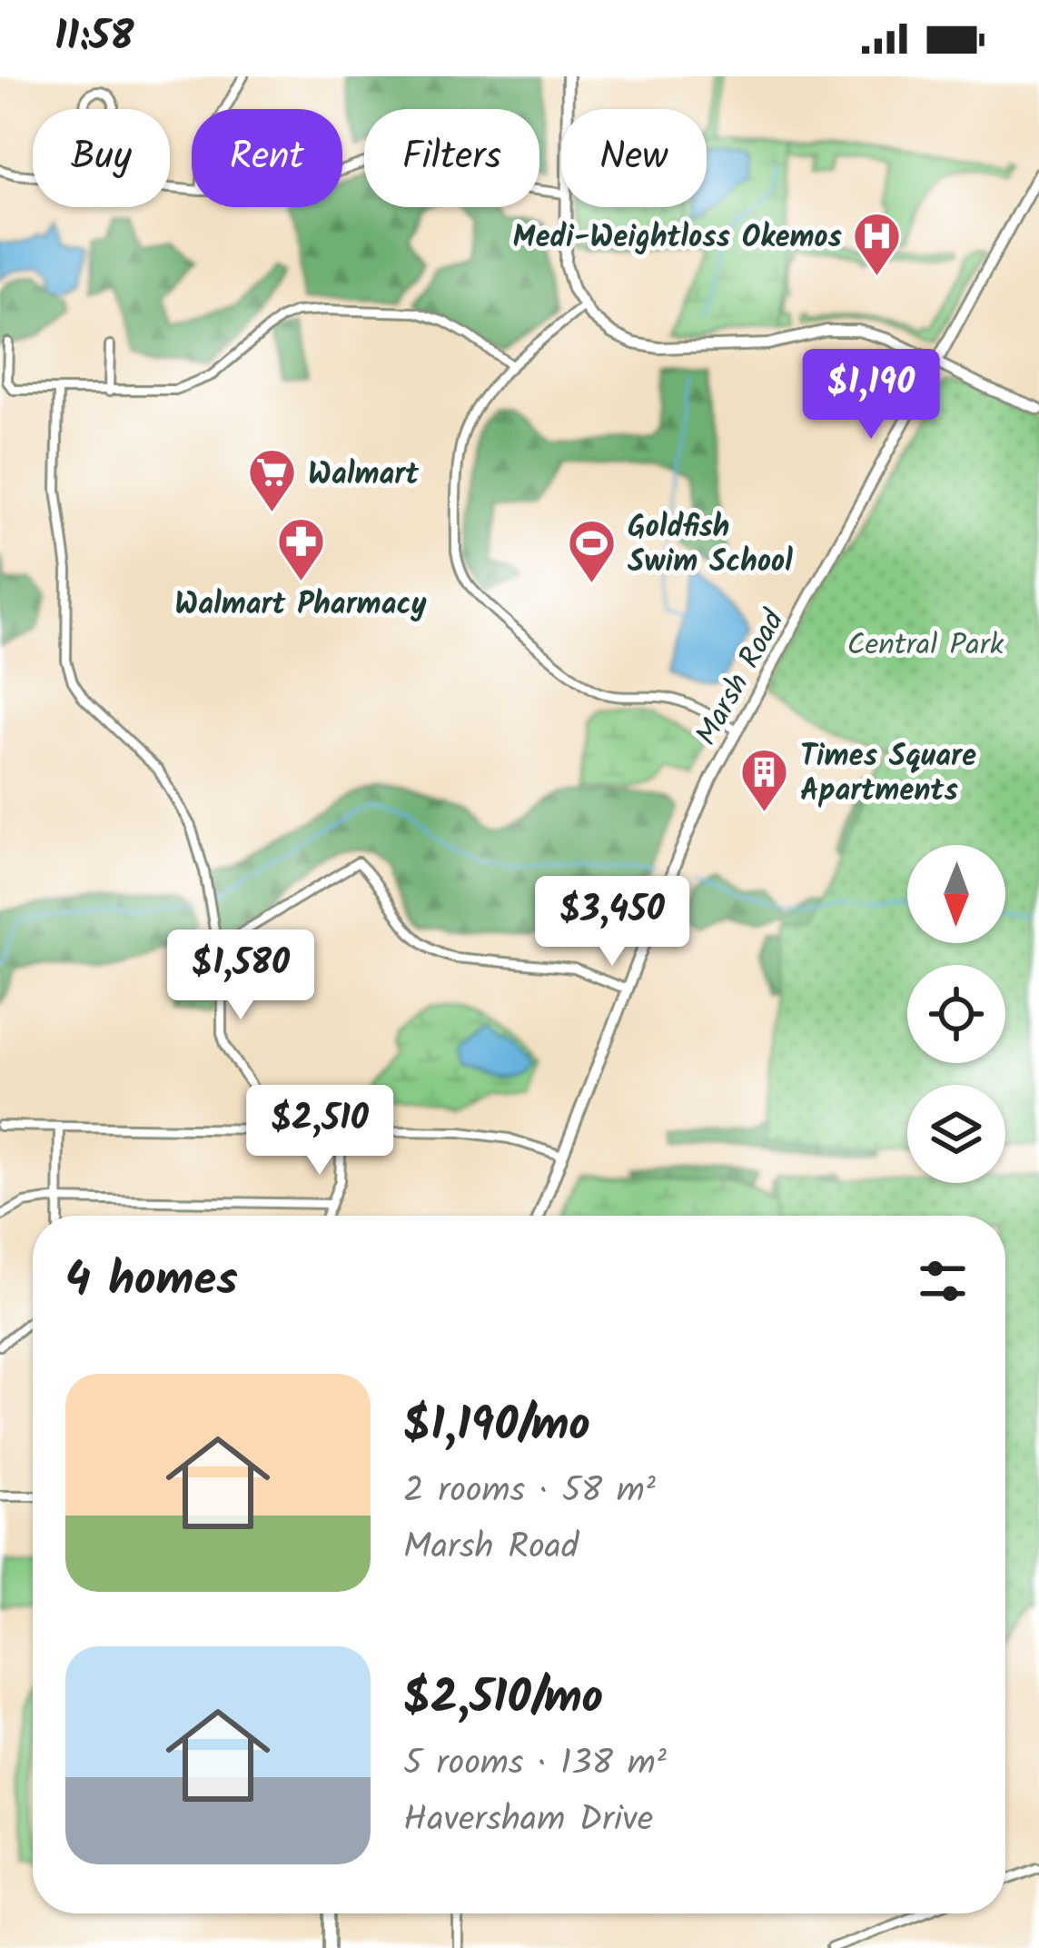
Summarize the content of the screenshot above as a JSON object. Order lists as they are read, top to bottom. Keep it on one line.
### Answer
{"streets":{"main road":["Marsh Road"]},"parks":["Central Park"],"places":{"hospital":["Medi-Weightloss Okemos"],"supermarket":["Walmart"],"pharmacy":["Walmart Pharmacy"],"sports":["Goldfish Swim School"],"building":["Times Square Apartments"]},"north":"bottom","page":{"status":"11:58","chip":["Buy","Rent","Filters","New"],"price":["$1,190","$3,450","$1,580","$2,510"],"heading":"4 homes","list":[{"name":"$1,190/mo","note":"2 rooms · 58 m² · Marsh Road"},{"name":"$2,510/mo","note":"5 rooms · 138 m² · Haversham Drive"}]}}
